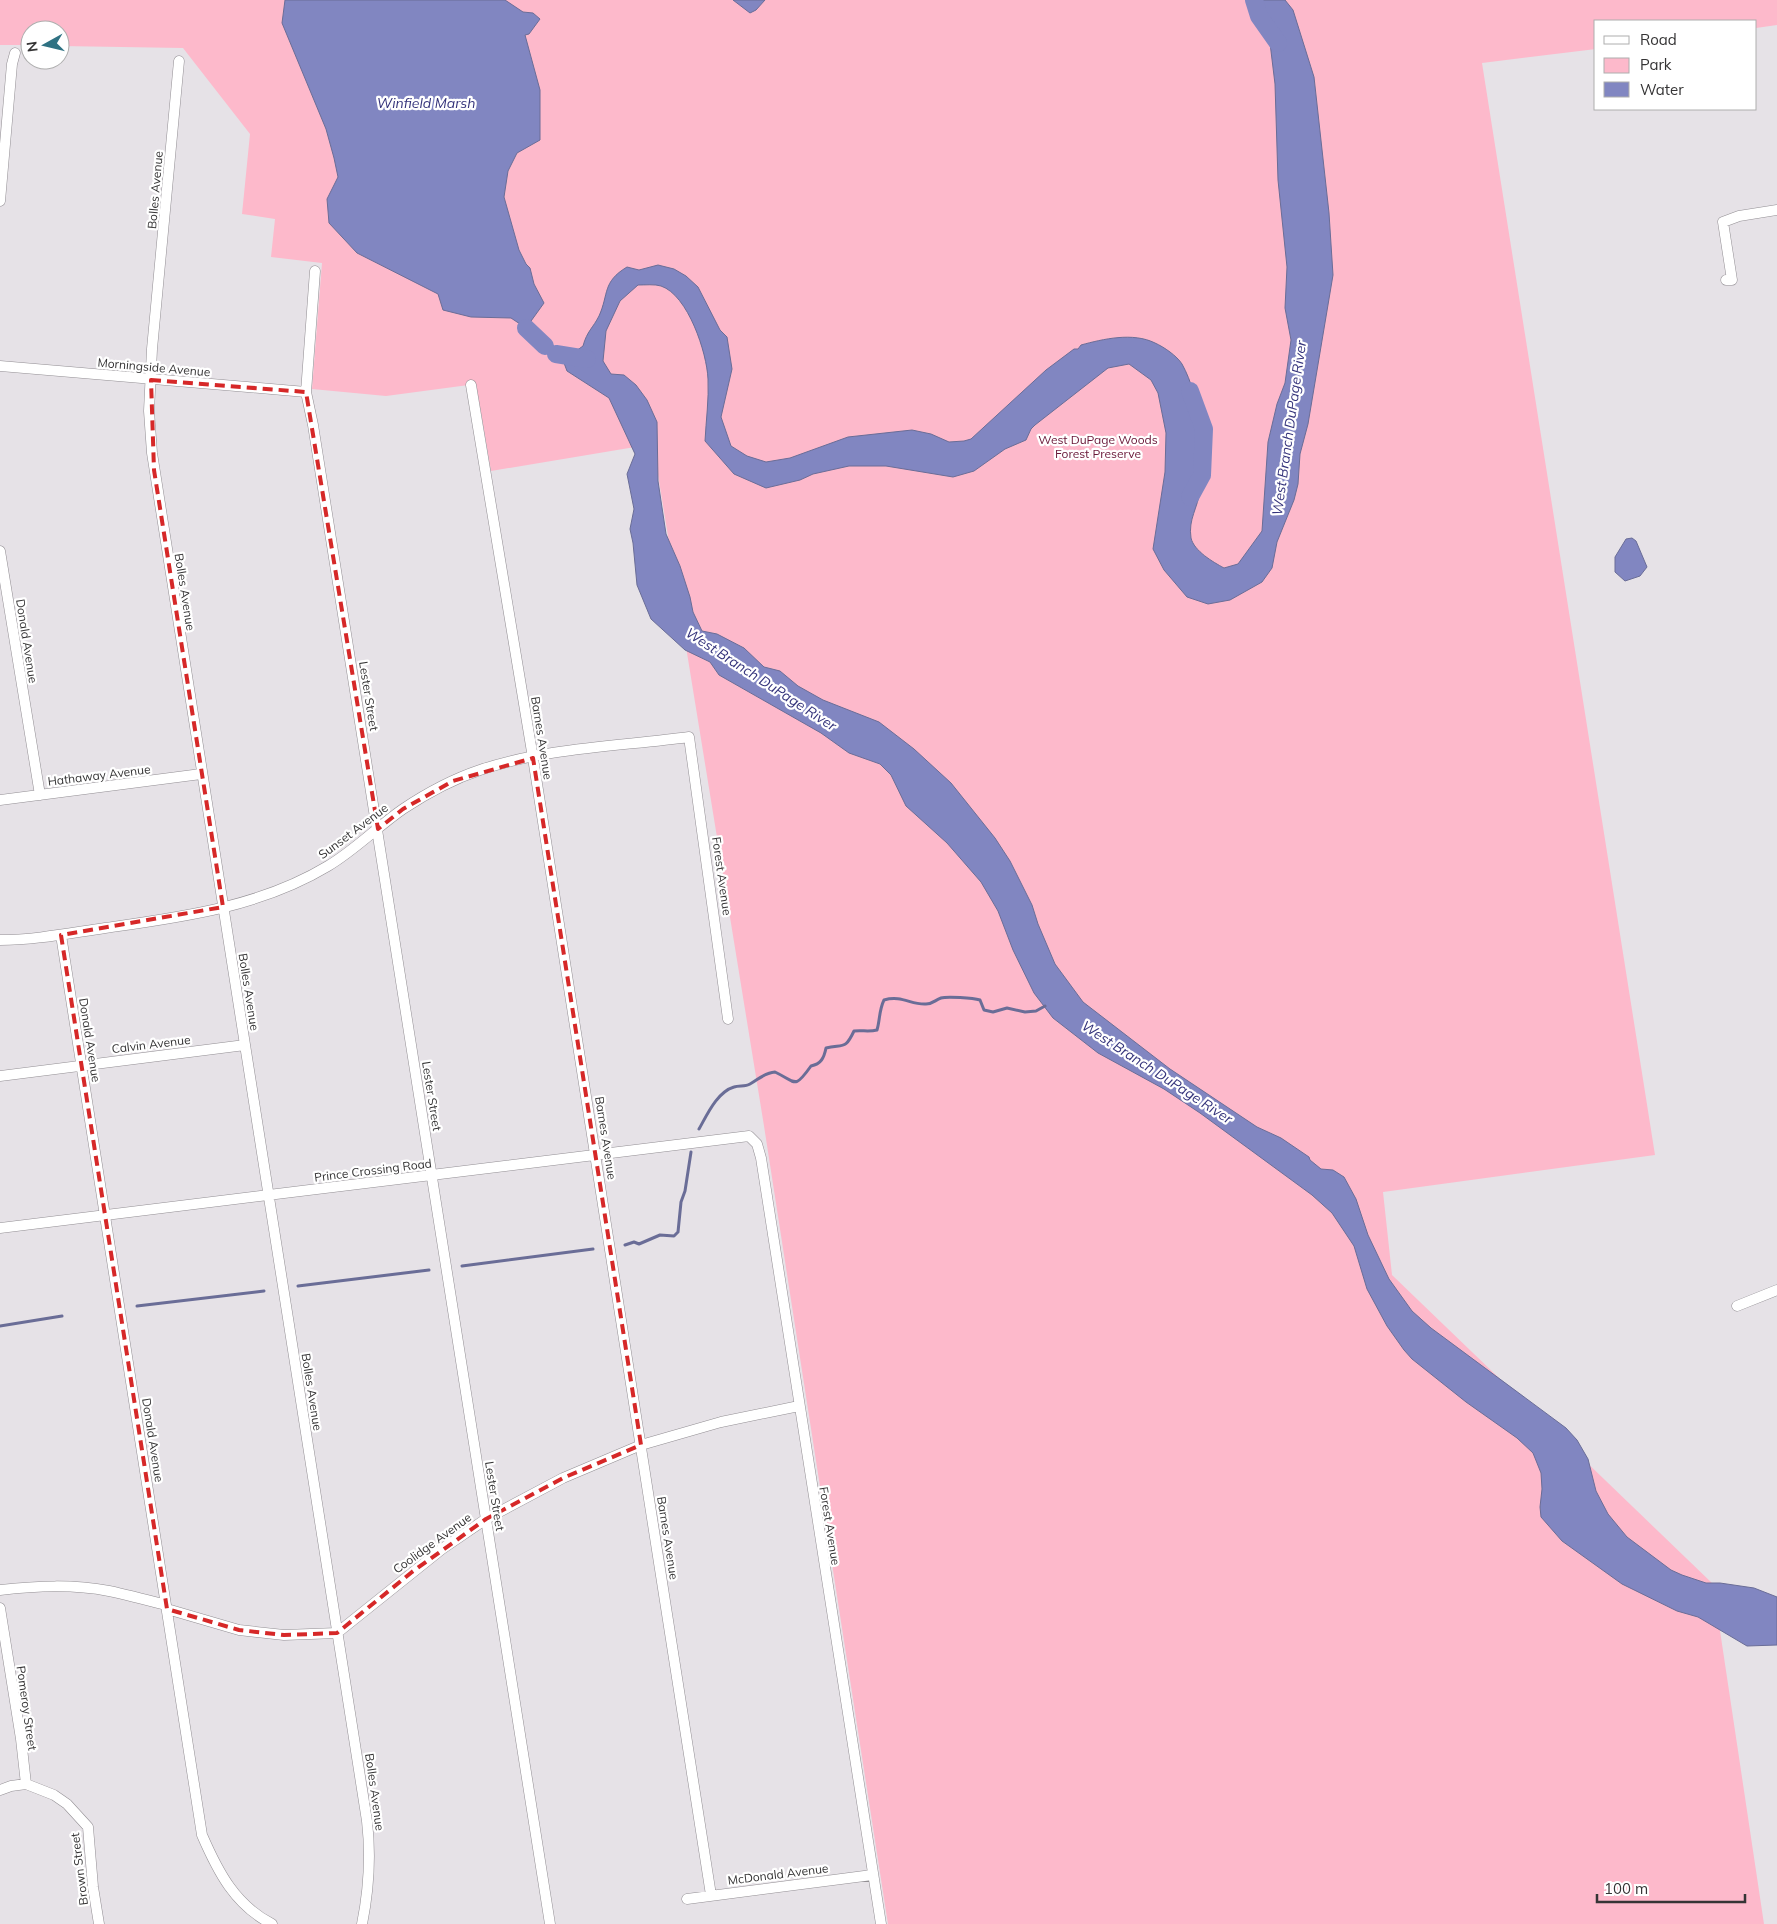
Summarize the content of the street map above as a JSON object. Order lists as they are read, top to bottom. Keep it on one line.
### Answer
{"streets":{"street":["Bolles Avenue","Morningside Avenue","Donald Avenue","Lester Street","Barnes Avenue","Hathaway Avenue","Sunset Avenue","Forest Avenue","Calvin Avenue","Prince Crossing Road","Coolidge Avenue","Pomeroy Street","Brown Street","McDonald Avenue"]},"crossings":[["Bolles Avenue","Morningside Avenue"],["Bolles Avenue","Hathaway Avenue"],["Bolles Avenue","Sunset Avenue"],["Bolles Avenue","Calvin Avenue"],["Bolles Avenue","Prince Crossing Road"],["Bolles Avenue","Coolidge Avenue"],["Morningside Avenue","Lester Street"],["Donald Avenue","Hathaway Avenue"],["Donald Avenue","Sunset Avenue"],["Donald Avenue","Calvin Avenue"],["Donald Avenue","Prince Crossing Road"],["Lester Street","Sunset Avenue"],["Lester Street","Prince Crossing Road"],["Lester Street","Coolidge Avenue"],["Barnes Avenue","Sunset Avenue"],["Barnes Avenue","Prince Crossing Road"],["Barnes Avenue","Coolidge Avenue"],["Barnes Avenue","McDonald Avenue"],["Sunset Avenue","Forest Avenue"],["Forest Avenue","Prince Crossing Road"],["Forest Avenue","Coolidge Avenue"],["Forest Avenue","McDonald Avenue"],["Pomeroy Street","Brown Street"]],"water":["Winfield Marsh","West Branch DuPage River"],"parks":["West DuPage Woods Forest Preserve"],"legend":["Road","Park","Water"],"scale_bar":"100 m","north":"left"}
